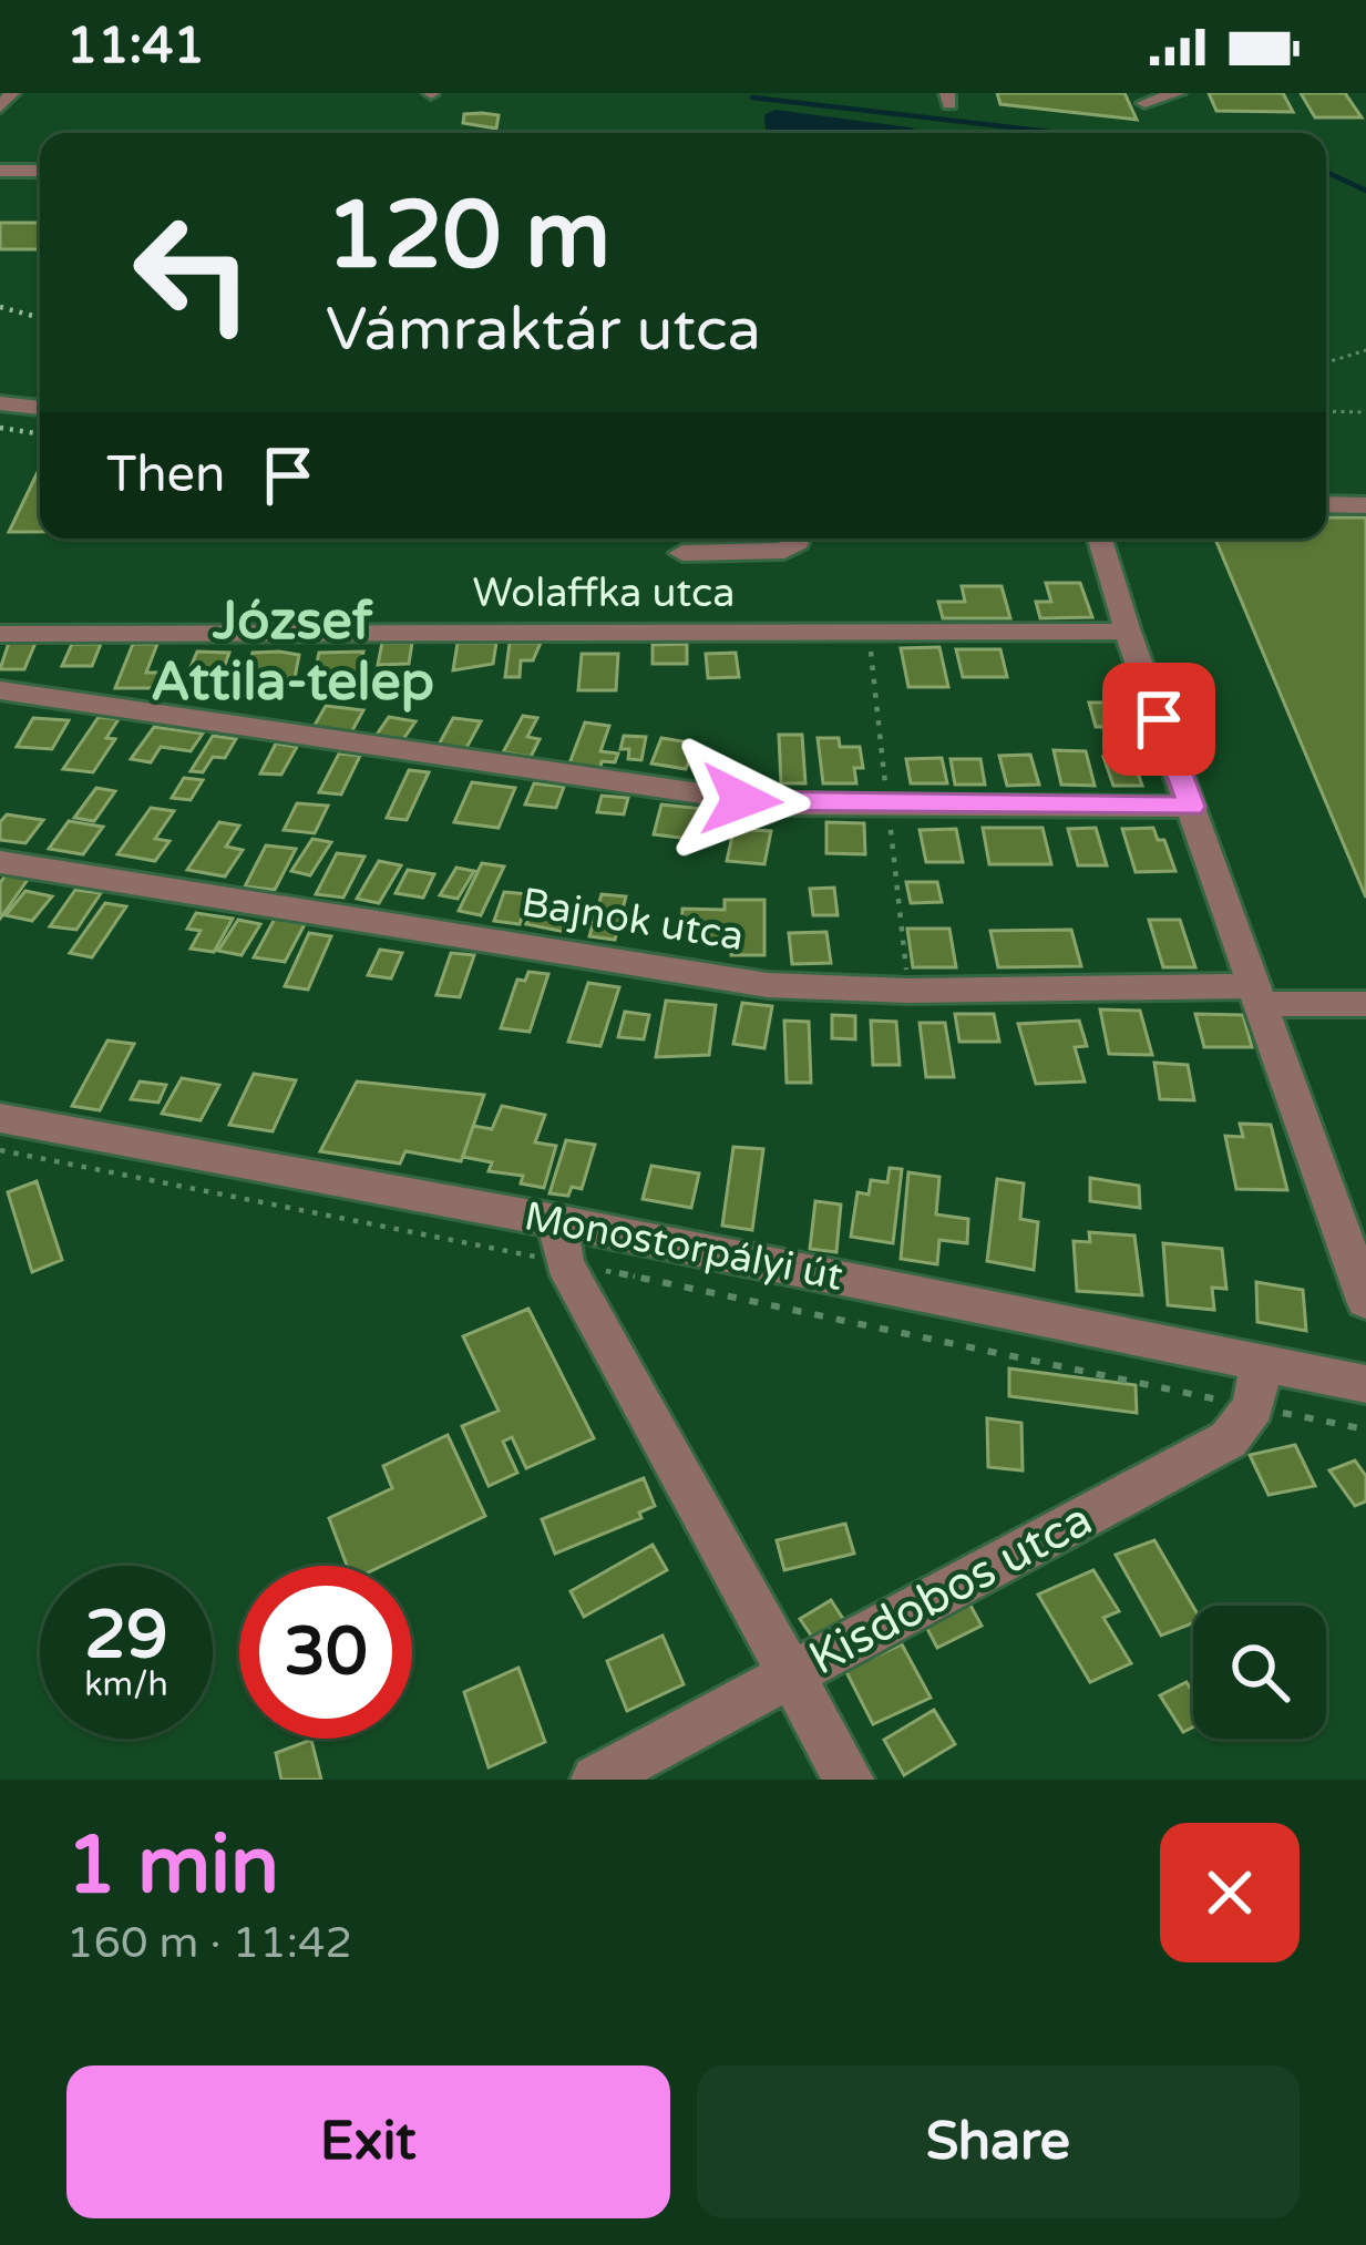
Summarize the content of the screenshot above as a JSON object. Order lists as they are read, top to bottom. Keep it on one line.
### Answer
{"streets":{"street":["Wolaffka utca","Bajnok utca","Monostorpályi út","Kisdobos utca"]},"districts":["József Attila-telep"],"page":{"status":"11:41","turn":["120 m","Vámraktár utca"],"then":"Then","speed":"29 km/h","limit":"30","heading":["1 min","160 m · 11:42"],"buttons":["Exit","Share"]}}
